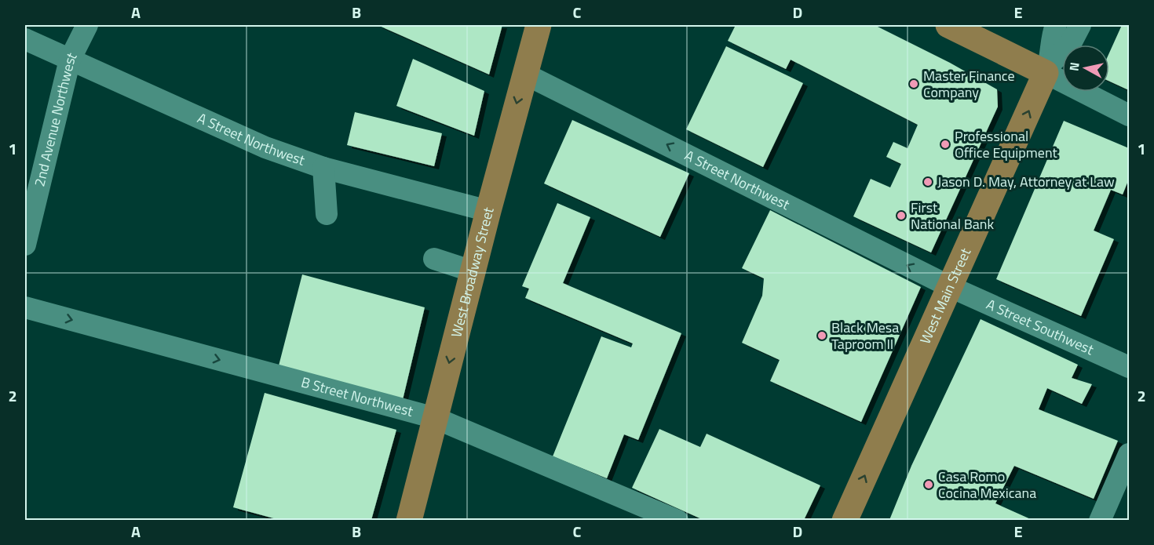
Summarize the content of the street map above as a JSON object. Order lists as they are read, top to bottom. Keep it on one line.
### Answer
{"streets":{"main road":["West Broadway Street","West Main Street"],"street":["2nd Avenue Northwest","A Street Northwest","A Street Southwest","B Street Northwest"]},"crossings":[["2nd Avenue Northwest","A Street Northwest"],["A Street Northwest","West Broadway Street"],["A Street Northwest","West Main Street"],["A Street Northwest","A Street Southwest"],["West Broadway Street","B Street Northwest"],["West Main Street","A Street Southwest"]],"one_way":["A Street Northwest","West Broadway Street","West Main Street","B Street Northwest"],"places":["Master Finance Company","Professional Office Equipment","Jason D. May, Attorney at Law","First National Bank","Black Mesa Taproom II","Casa Romo Cocina Mexicana"],"north":"left","grid":{"columns":["A","B","C","D","E"],"rows":["1","2"]}}
